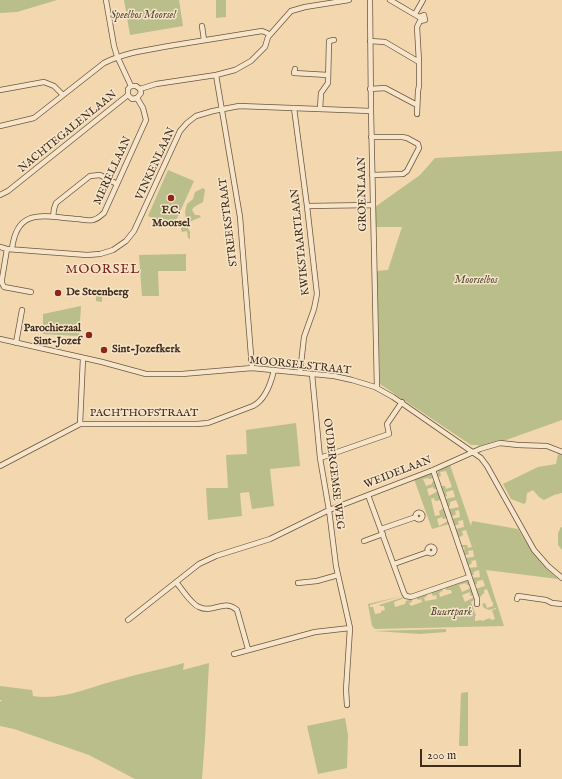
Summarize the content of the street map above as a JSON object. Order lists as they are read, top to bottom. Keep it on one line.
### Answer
{"streets":{"street":["NACHTEGALENLAAN","VINKENLAAN","MERELLAAN","GROENLAAN","STREEKSTRAAT","KWIKSTAARTLAAN","MOORSELSTRAAT","PACHTHOFSTRAAT","WEIDELAAN","OUDERGEMSE WEG"]},"crossings":[["NACHTEGALENLAAN","MERELLAAN"],["VINKENLAAN","MERELLAAN"],["VINKENLAAN","GROENLAAN"],["VINKENLAAN","STREEKSTRAAT"],["VINKENLAAN","KWIKSTAARTLAAN"],["GROENLAAN","MOORSELSTRAAT"],["STREEKSTRAAT","MOORSELSTRAAT"],["KWIKSTAARTLAAN","MOORSELSTRAAT"],["MOORSELSTRAAT","PACHTHOFSTRAAT"],["MOORSELSTRAAT","WEIDELAAN"],["MOORSELSTRAAT","OUDERGEMSE WEG"],["WEIDELAAN","OUDERGEMSE WEG"]],"districts":["MOORSEL"],"parks":["Speelbos Moorsel","Moorselbos","Buurtpark"],"places":["F.C. Moorsel","De Steenberg","Parochiezaal Sint-Jozef","Sint-Jozefkerk"],"scale_bar":"200 m"}
